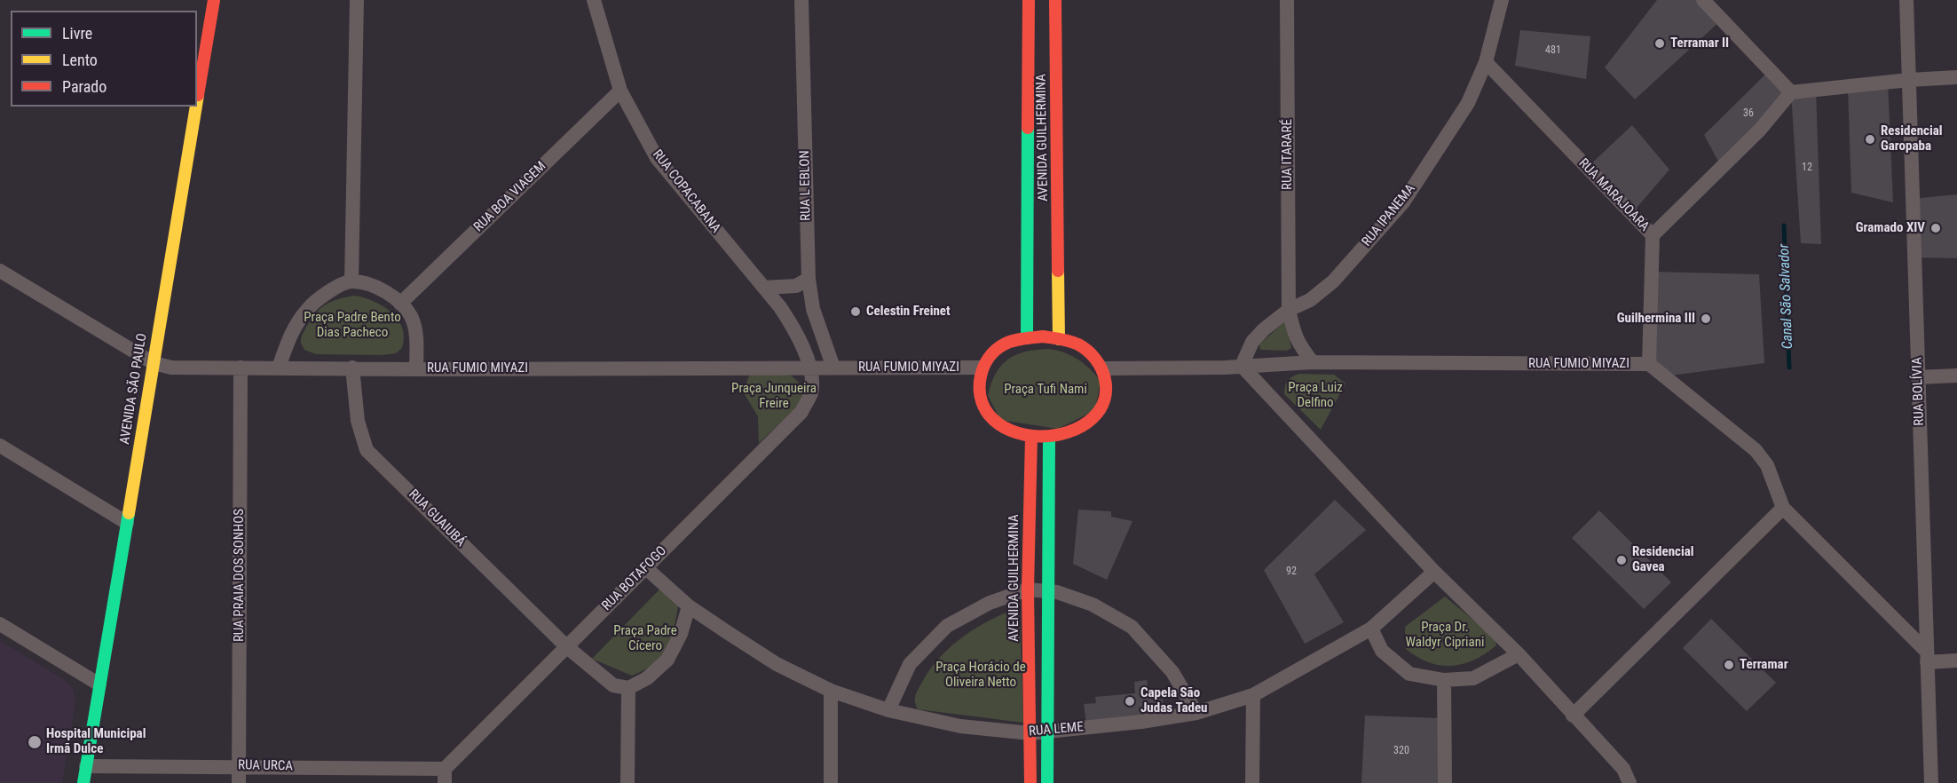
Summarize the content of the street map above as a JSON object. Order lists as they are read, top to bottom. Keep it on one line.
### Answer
{"streets":{"street":["AVENIDA GUILHERMINA","RUA ITARARÉ","RUA L EBLON","RUA COPACABANA","RUA MARAJOARA","RUA BOA VIAGEM","RUA IPANEMA","RUA FUMIO MIYAZI","AVENIDA SÃO PAULO","RUA BOLÍVIA","RUA GUAIUBÁ","RUA PRAIA DOS SONHOS","RUA BOTAFOGO","RUA LEME","RUA URCA"]},"crossings":[["AVENIDA GUILHERMINA","RUA FUMIO MIYAZI"],["AVENIDA GUILHERMINA","RUA LEME"],["RUA ITARARÉ","RUA IPANEMA"],["RUA ITARARÉ","RUA FUMIO MIYAZI"],["RUA L EBLON","RUA FUMIO MIYAZI"],["RUA COPACABANA","RUA BOA VIAGEM"],["RUA COPACABANA","RUA FUMIO MIYAZI"],["RUA COPACABANA","RUA BOTAFOGO"],["RUA MARAJOARA","RUA IPANEMA"],["RUA MARAJOARA","RUA FUMIO MIYAZI"],["RUA IPANEMA","RUA FUMIO MIYAZI"],["RUA FUMIO MIYAZI","AVENIDA SÃO PAULO"],["RUA FUMIO MIYAZI","RUA BOLÍVIA"],["RUA FUMIO MIYAZI","RUA GUAIUBÁ"],["RUA FUMIO MIYAZI","RUA PRAIA DOS SONHOS"],["RUA FUMIO MIYAZI","RUA BOTAFOGO"],["AVENIDA SÃO PAULO","RUA URCA"],["RUA GUAIUBÁ","RUA BOTAFOGO"],["RUA PRAIA DOS SONHOS","RUA URCA"],["RUA BOTAFOGO","RUA LEME"],["RUA BOTAFOGO","RUA URCA"]],"water":["Canal São Salvador"],"parks":["Praça Padre Bento Dias Pacheco","Praça Luiz Delfino","Praça Junqueira Freire","Praça Tufi Nami","Praça Dr. Waldyr Cipriani","Praça Padre Cícero","Praça Horácio de Oliveira Netto"],"places":["Terramar II","Residencial Garopaba","Gramado XIV","Celestin Freinet","Guilhermina III","Residencial Gavea","Terramar","Capela São Judas Tadeu","Hospital Municipal Irmã Dulce"],"house_numbers":["481","36","12","92","320"],"legend":["Livre","Lento","Parado"]}
